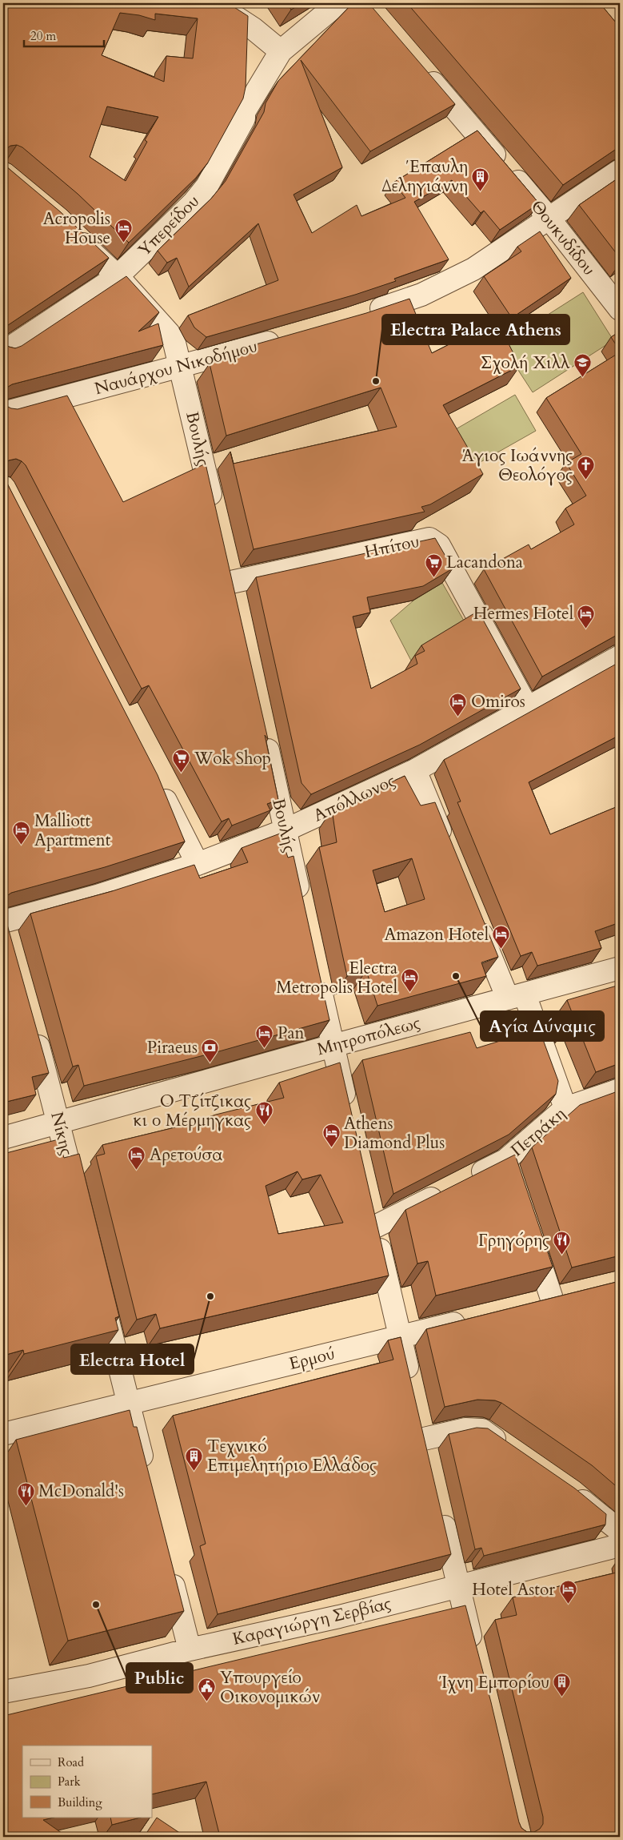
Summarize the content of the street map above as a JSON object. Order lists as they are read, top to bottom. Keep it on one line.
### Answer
{"streets":{"street":["Υπερείδου","Θουκυδίδου","Ναυάρχου Νικοδήμου","Βουλής","Ηπίτου","Απόλλωνος","Μητροπόλεως","Πετράκη","Νίκης","Ερμού","Καραγιώργη Σερβίας"]},"crossings":[["Υπερείδου","Βουλής"],["Ναυάρχου Νικοδήμου","Βουλής"],["Βουλής","Απόλλωνος"],["Ηπίτου","Απόλλωνος"],["Μητροπόλεως","Νίκης"]],"places":{"building":["Έπαυλη Δεληγιάννη","Τεχνικό Επιμελητήριο Ελλάδος","Ίχνη Εμπορίου"],"hotel":["Acropolis House","Hermes Hotel","Omiros","Malliott Apartment","Amazon Hotel","Electra Metropolis Hotel","Pan","Athens Diamond Plus","Αρετούσα","Hotel Astor"],"school or university":["Σχολή Χιλλ"],"other":["Electra Palace Athens","Αγία Δύναμις","Electra Hotel","Public"],"church":["Άγιος Ιωάννης Θεολόγος"],"supermarket":["Lacandona","Wok Shop"],"bank":["Piraeus"],"restaurant":["Ο Τζίτζικας κι ο Μέρµηγκας","Γρηγόρης","McDonald's"],"public building":["Υπουργείο Οικονομικών"]},"legend":["Road","Park","Building"],"scale_bar":"20 m"}
